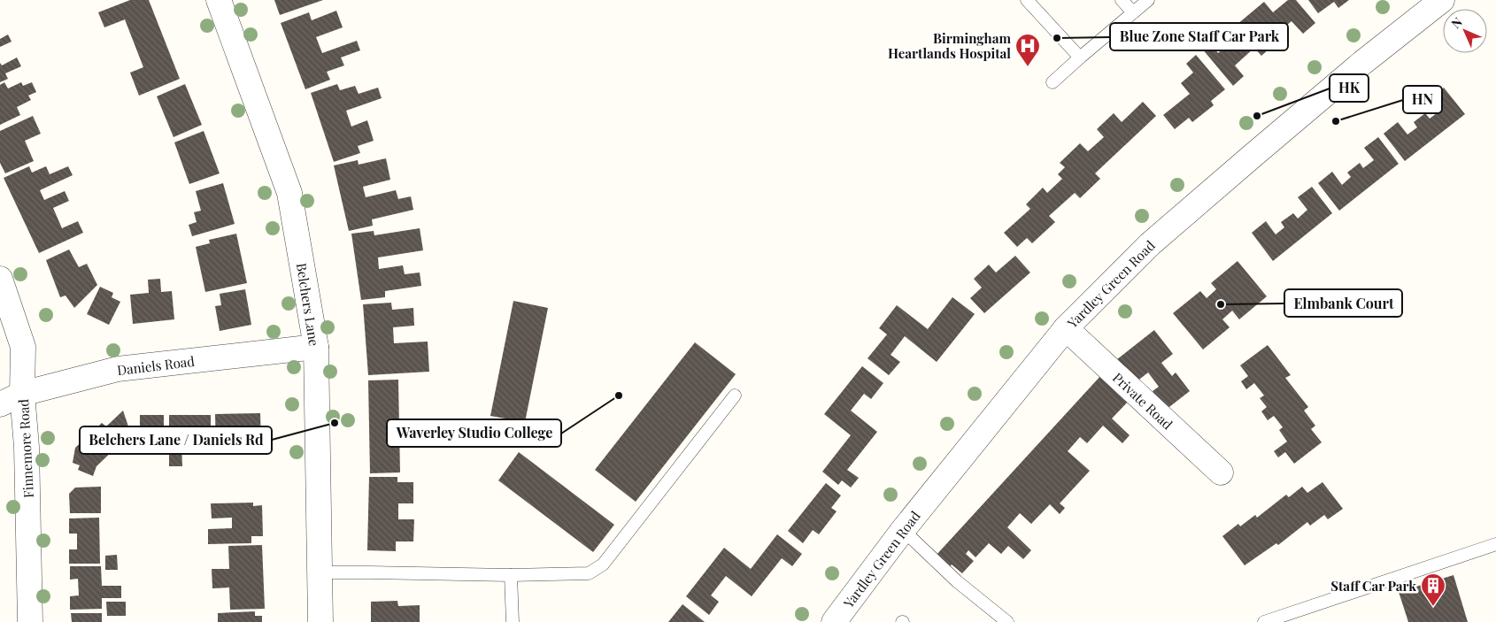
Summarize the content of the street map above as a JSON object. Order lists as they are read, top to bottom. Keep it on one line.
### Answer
{"streets":{"street":["Yardley Green Road","Belchers Lane","Daniels Road","Private Road","Finnemore Road"]},"crossings":[["Yardley Green Road","Private Road"],["Belchers Lane","Daniels Road"],["Daniels Road","Finnemore Road"]],"places":{"other":["Blue Zone Staff Car Park","HK","HN","Elmbank Court","Waverley Studio College","Belchers Lane / Daniels Rd"],"hospital":["Birmingham Heartlands Hospital"],"building":["Staff Car Park"]},"north":"top left"}
